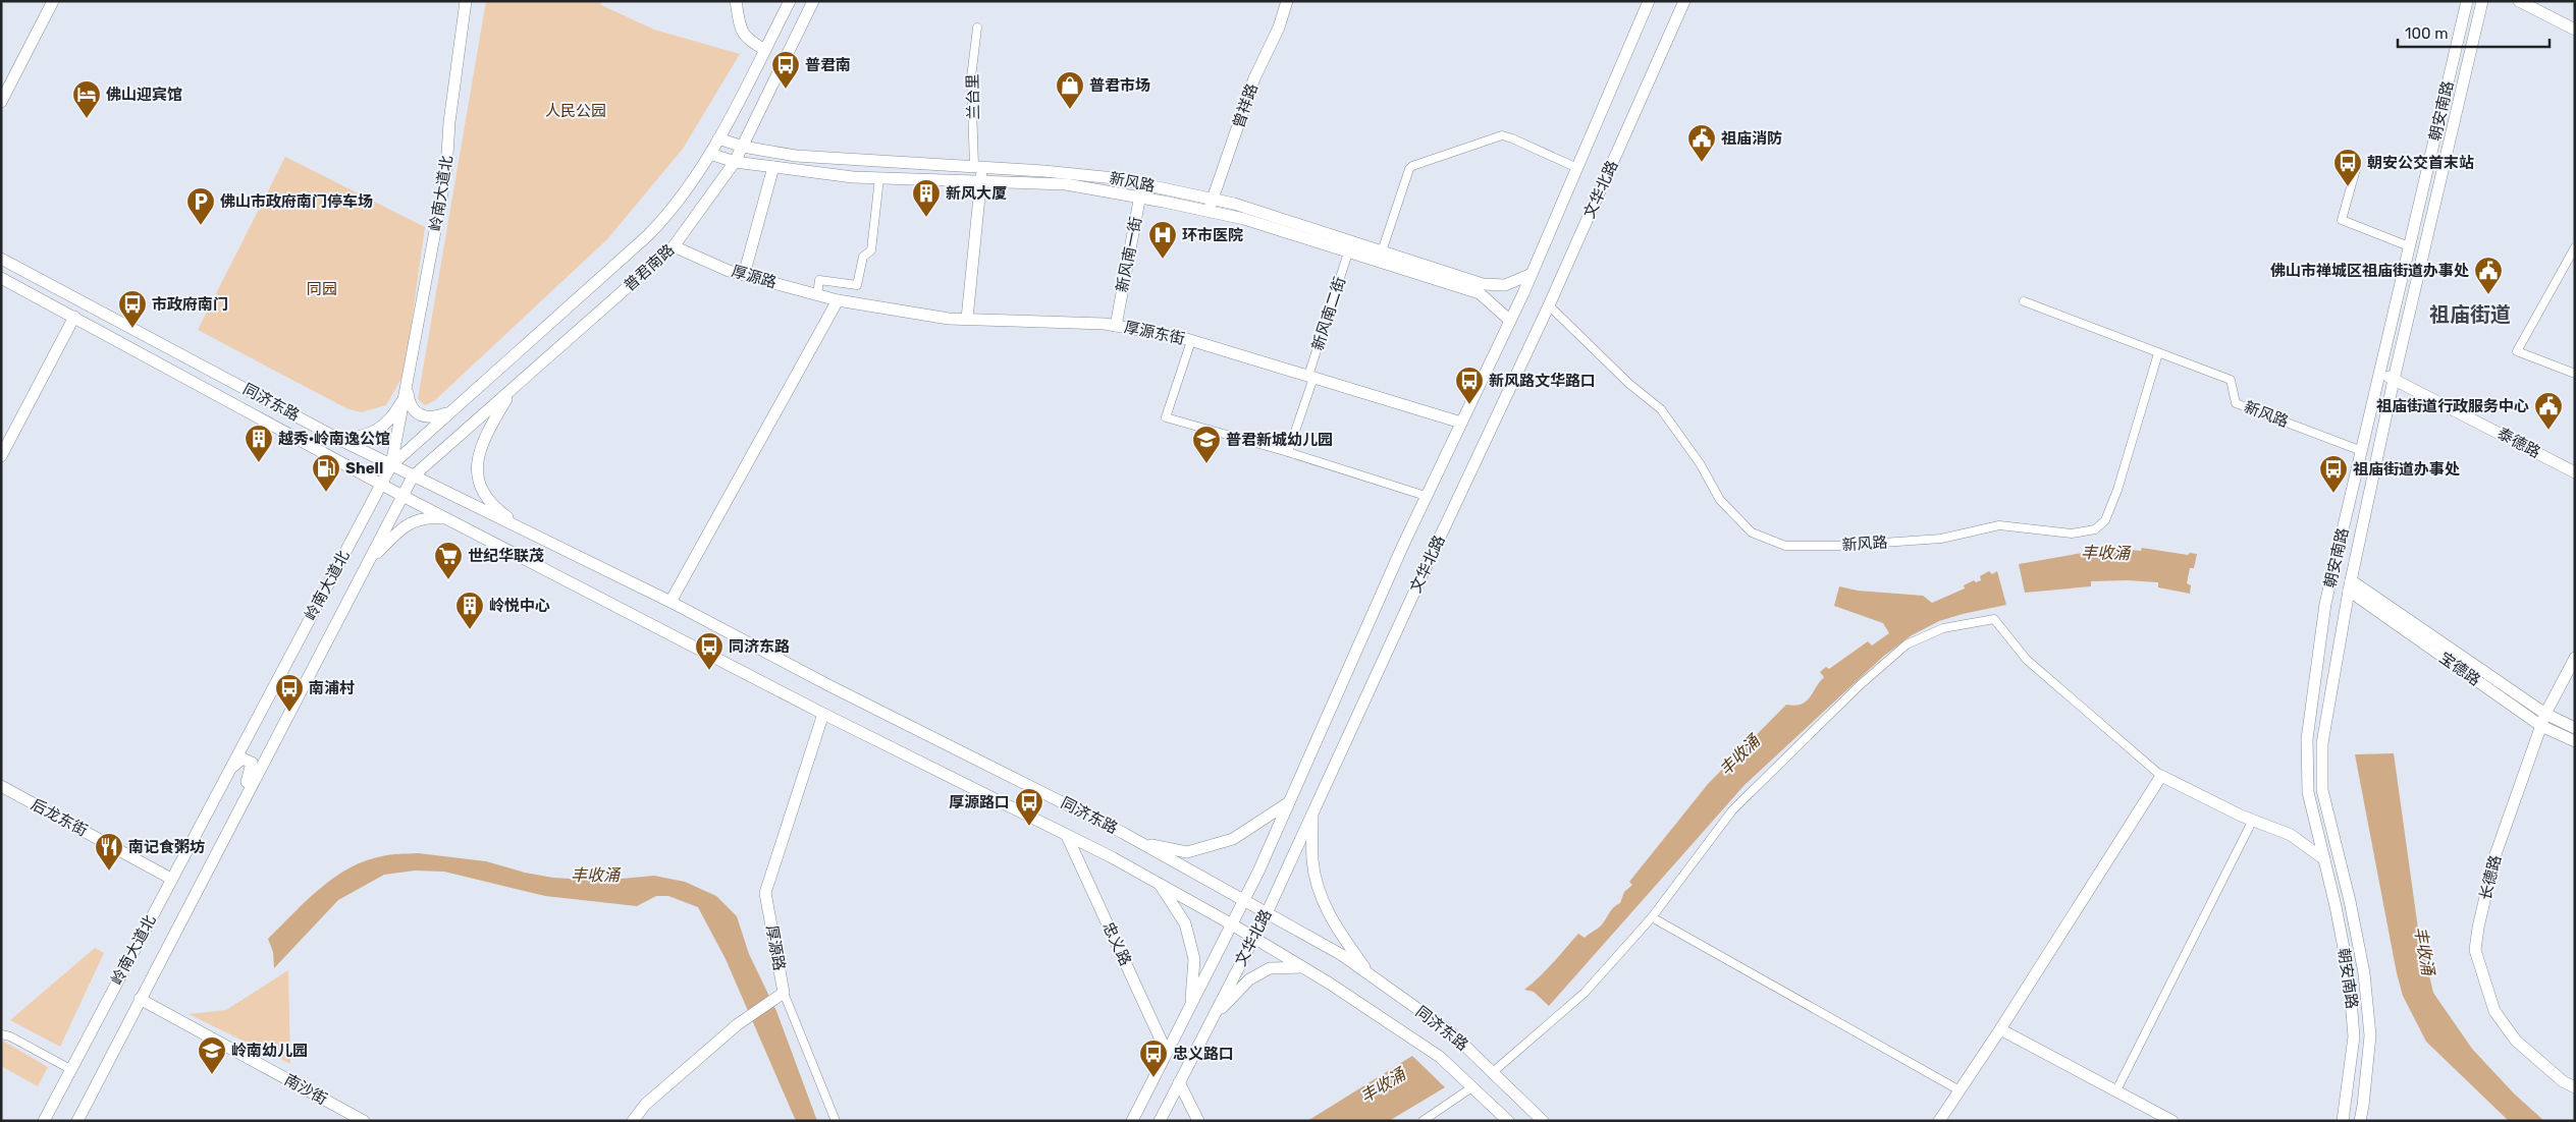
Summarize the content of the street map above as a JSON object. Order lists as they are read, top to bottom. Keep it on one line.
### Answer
{"streets":{"main road":["曾祥路","朝安南路","新风路","文华北路","岭南大道北","新风南一街","普君南路","厚源路","厚源东街","同济东路","泰德路","宝德路","后龙东街","长德路","忠义路","南沙街"],"street":["兰台里","新风南二街"]},"crossings":[["兰台里","新风路"],["曾祥路","新风路"],["朝安南路","新风路"],["朝安南路","泰德路"],["朝安南路","宝德路"],["新风路","文华北路"],["新风路","新风南一街"],["新风路","普君南路"],["新风路","新风南二街"],["文华北路","厚源东街"],["文华北路","同济东路"],["文华北路","忠义路"],["岭南大道北","普君南路"],["岭南大道北","同济东路"],["岭南大道北","后龙东街"],["岭南大道北","南沙街"],["新风南一街","厚源东街"],["普君南路","厚源路"],["普君南路","同济东路"],["厚源路","厚源东街"],["厚源路","同济东路"],["新风南二街","厚源东街"],["同济东路","忠义路"],["宝德路","长德路"]],"districts":["祖庙街道"],"water":["丰收涌"],"parks":["人民公园","同园"],"places":{"bus stop":["普君南","朝安公交首末站","市政府南门","新风路文华路口","祖庙街道办事处","同济东路","南浦村","厚源路口","忠义路口"],"shop":["普君市场"],"hotel":["佛山迎宾馆"],"public building":["祖庙消防","佛山市禅城区祖庙街道办事处","祖庙街道行政服务中心"],"building":["新风大厦","越秀·岭南逸公馆","岭悦中心"],"parking":["佛山市政府南门停车场"],"hospital":["环市医院"],"school or university":["普君新城幼儿园","岭南幼儿园"],"fuel station":["Shell"],"supermarket":["世纪华联茂"],"restaurant":["南记食粥坊"]},"scale_bar":"100 m"}
